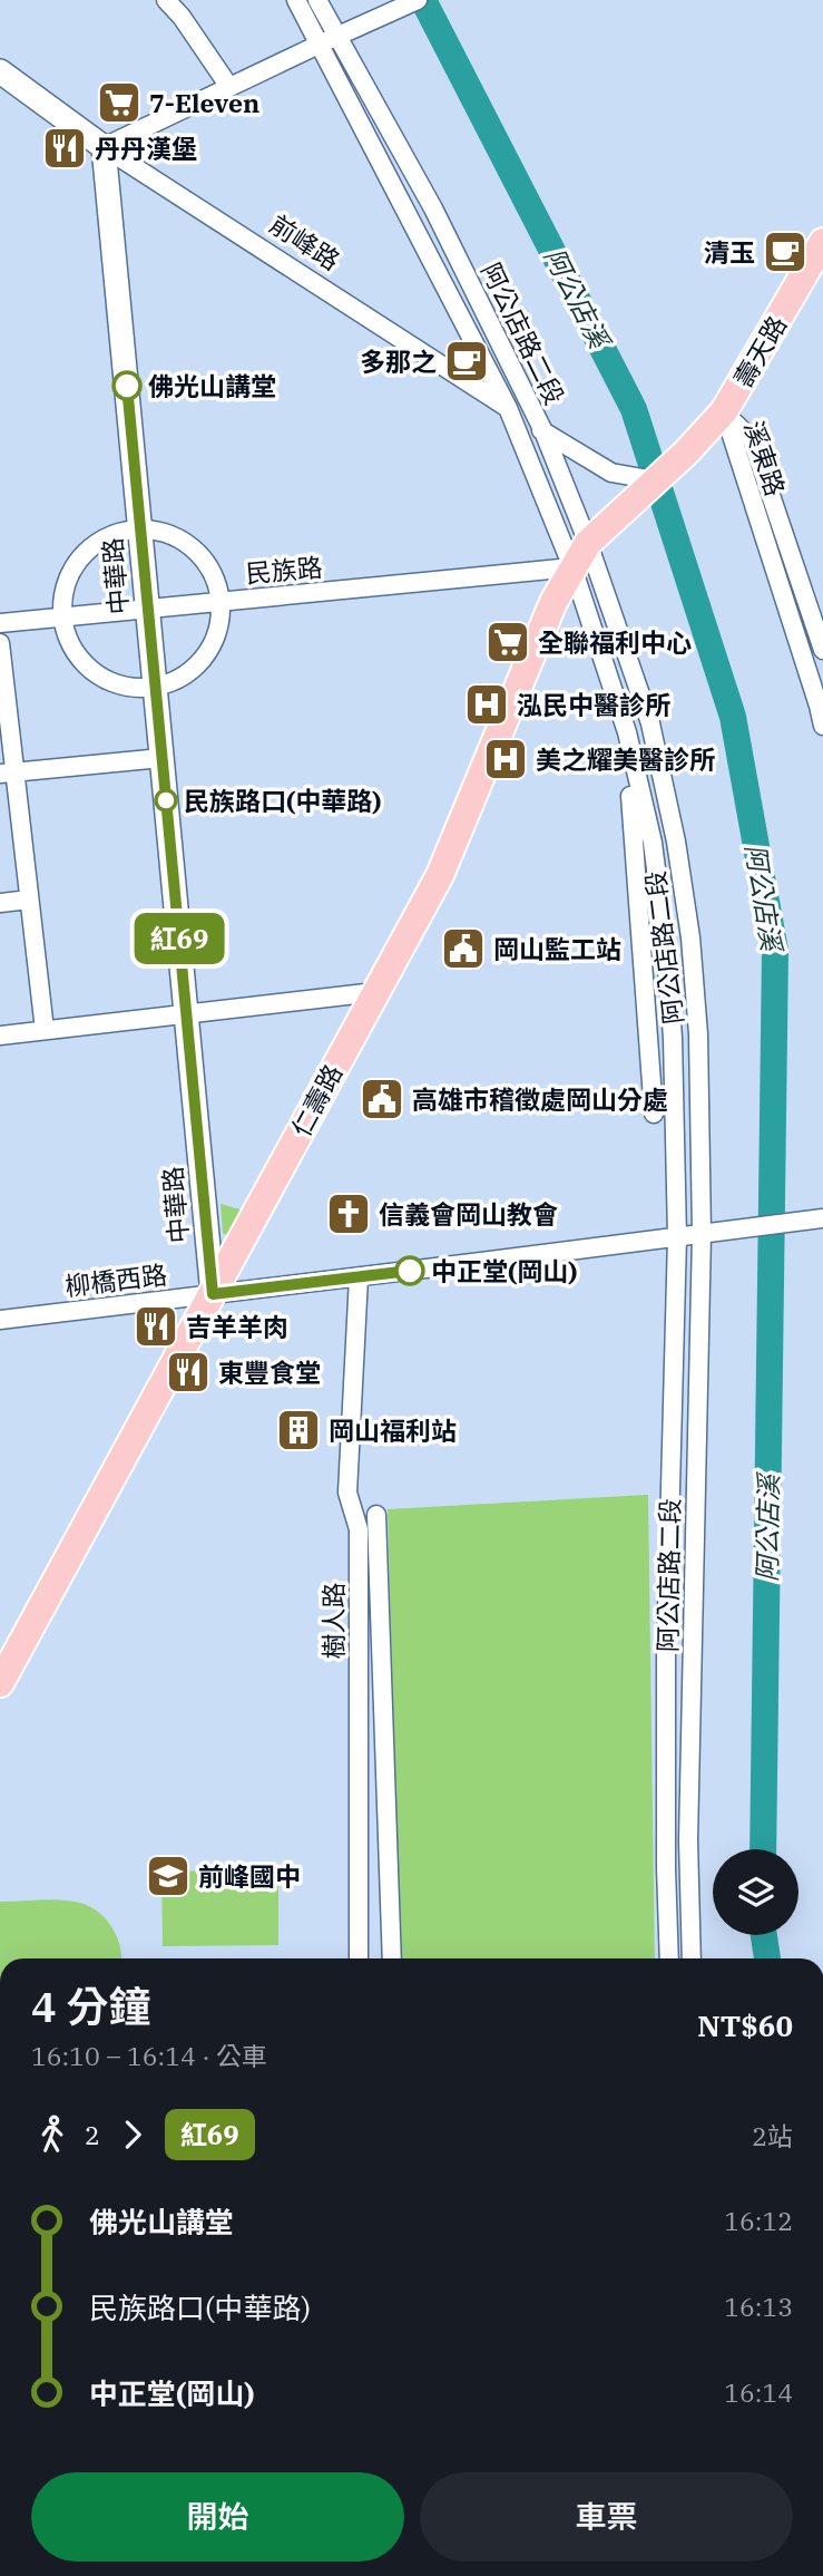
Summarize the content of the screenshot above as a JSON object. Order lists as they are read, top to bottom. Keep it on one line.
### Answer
{"streets":{"main road":["前峰路","壽天路","中華路","仁壽路"],"street":["阿公店路二段","溪東路","民族路","柳橋西路","樹人路"]},"crossings":[["前峰路","阿公店路二段"],["前峰路","壽天路"],["前峰路","中華路"],["前峰路","仁壽路"],["阿公店路二段","民族路"],["阿公店路二段","仁壽路"],["阿公店路二段","柳橋西路"],["壽天路","溪東路"],["壽天路","仁壽路"],["民族路","中華路"],["民族路","仁壽路"],["中華路","仁壽路"],["中華路","柳橋西路"],["仁壽路","柳橋西路"],["柳橋西路","樹人路"]],"water":["阿公店溪"],"places":{"supermarket":["7-Eleven","全聯福利中心"],"restaurant":["丹丹漢堡","吉羊羊肉","東豐食堂"],"cafe":["清玉","多那之"],"other":["佛光山講堂","民族路口(中華路)","中正堂(岡山)"],"hospital":["泓民中醫診所","美之耀美醫診所"],"public building":["岡山監工站","高雄市稽徵處岡山分處"],"church":["信義會岡山教會"],"building":["岡山福利站"],"school or university":["前峰國中"]},"lines":["bus line 紅69"],"page":{"on_map":"紅69","heading":["4 分鐘","16:10 – 16:14 · 公車","NT$60"],"legs":["2","紅69","2站"],"list":[{"name":"佛光山講堂","value":"16:12"},{"name":"民族路口(中華路)","value":"16:13"},{"name":"中正堂(岡山)","value":"16:14"}],"buttons":["開始","車票"]}}
